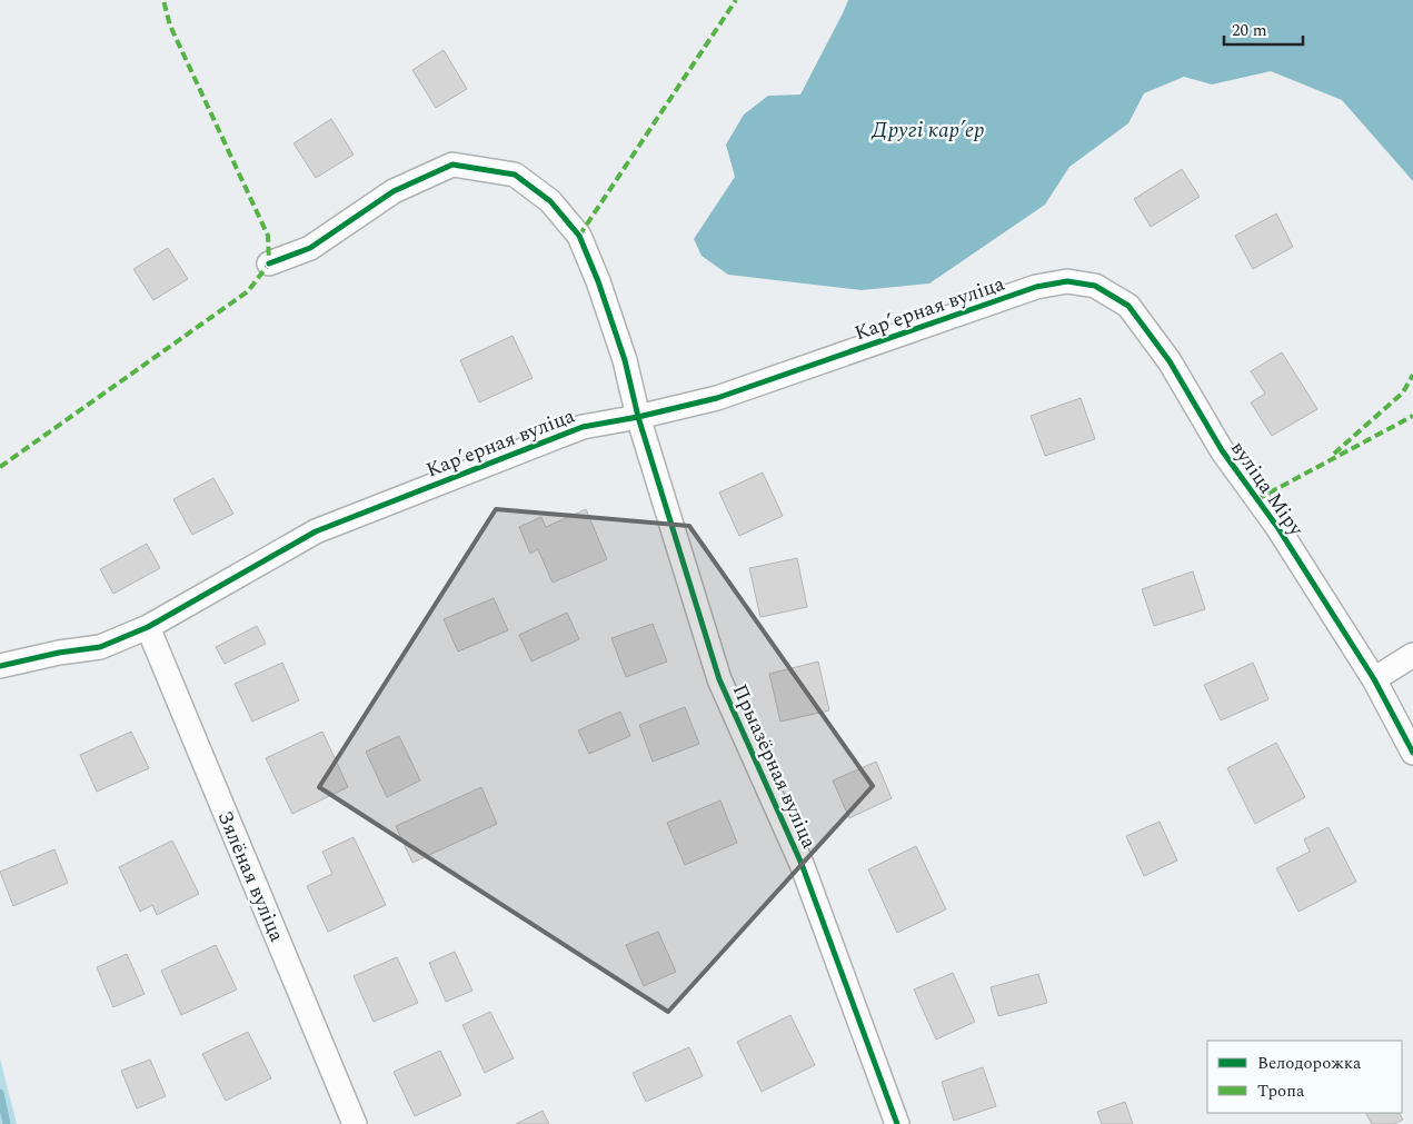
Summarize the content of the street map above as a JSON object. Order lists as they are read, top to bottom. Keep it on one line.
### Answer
{"streets":{"street":["Карʼерная вуліца","вуліца Міру","Прыазёрная вуліца","Зялёная вуліца"]},"crossings":[["Карʼерная вуліца","вуліца Міру"],["Карʼерная вуліца","Прыазёрная вуліца"],["Карʼерная вуліца","Зялёная вуліца"]],"water":["Другі карʼер"],"legend":["Велодорожка","Тропа"],"scale_bar":"20 m"}
